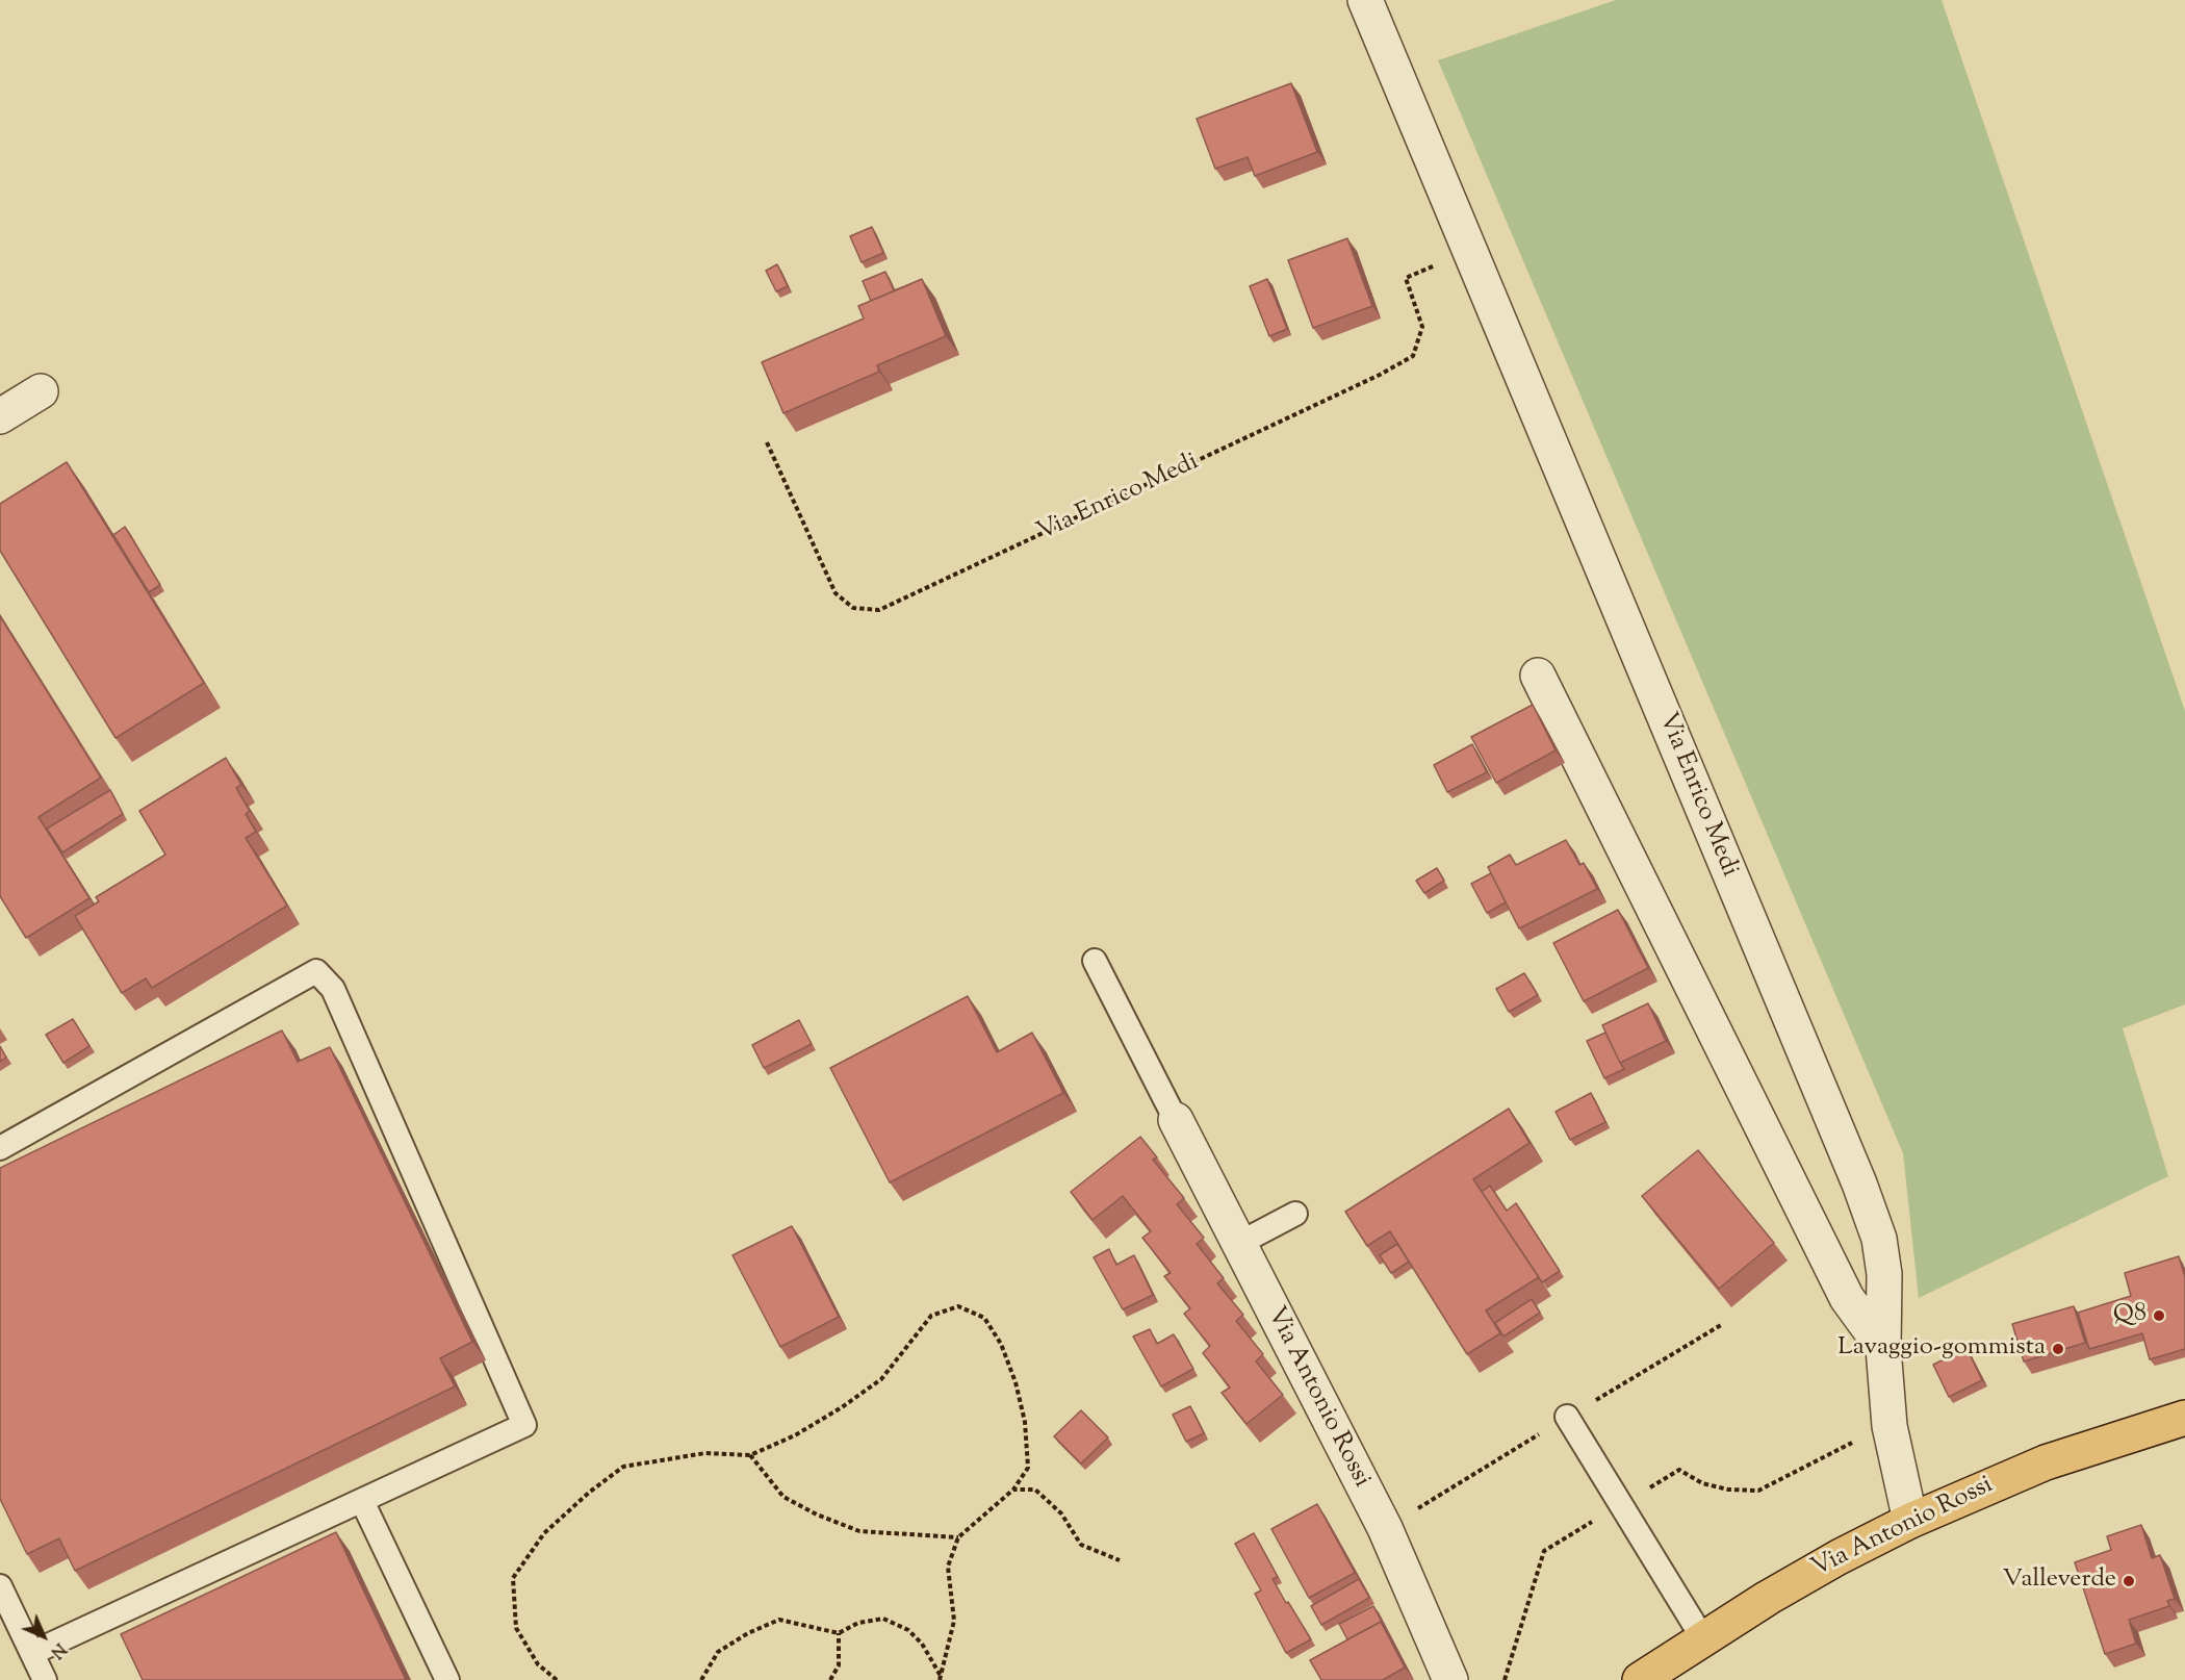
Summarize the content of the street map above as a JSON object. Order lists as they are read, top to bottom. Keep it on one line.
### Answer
{"streets":{"main road":["Via Antonio Rossi"],"street":["Via Enrico Medi"]},"crossings":[["Via Enrico Medi","Via Antonio Rossi"]],"places":["Q8","Lavaggio-gommista","Valleverde"],"north":"bottom right"}
